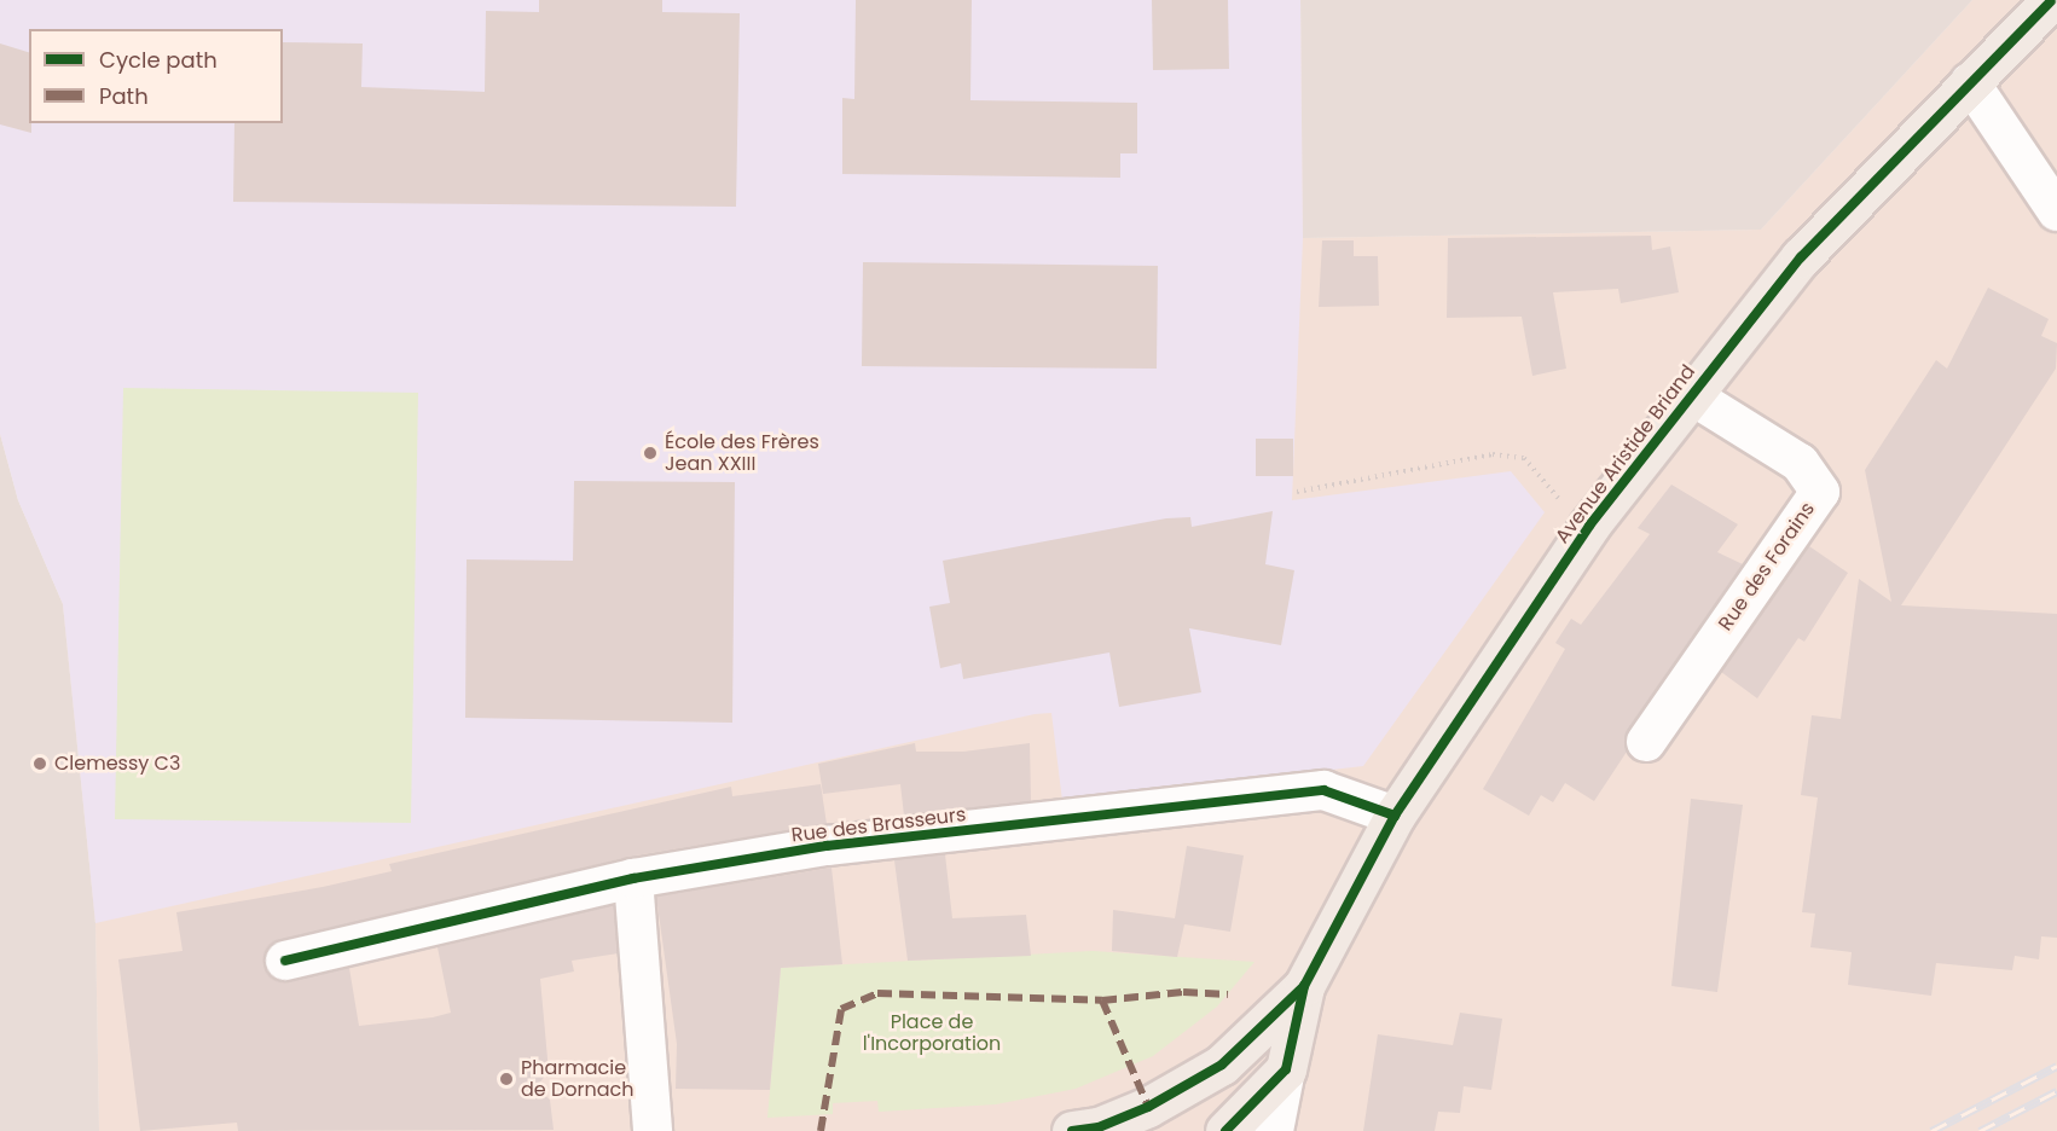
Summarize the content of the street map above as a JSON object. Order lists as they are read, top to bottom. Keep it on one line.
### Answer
{"streets":{"main road":["Avenue Aristide Briand"],"street":["Rue des Forains","Rue des Brasseurs"]},"crossings":[["Avenue Aristide Briand","Rue des Forains"],["Avenue Aristide Briand","Rue des Brasseurs"]],"parks":["Place de l'Incorporation"],"places":["École des Frères Jean XXIII","Clemessy C3","Pharmacie de Dornach"],"legend":["Cycle path","Path"]}
